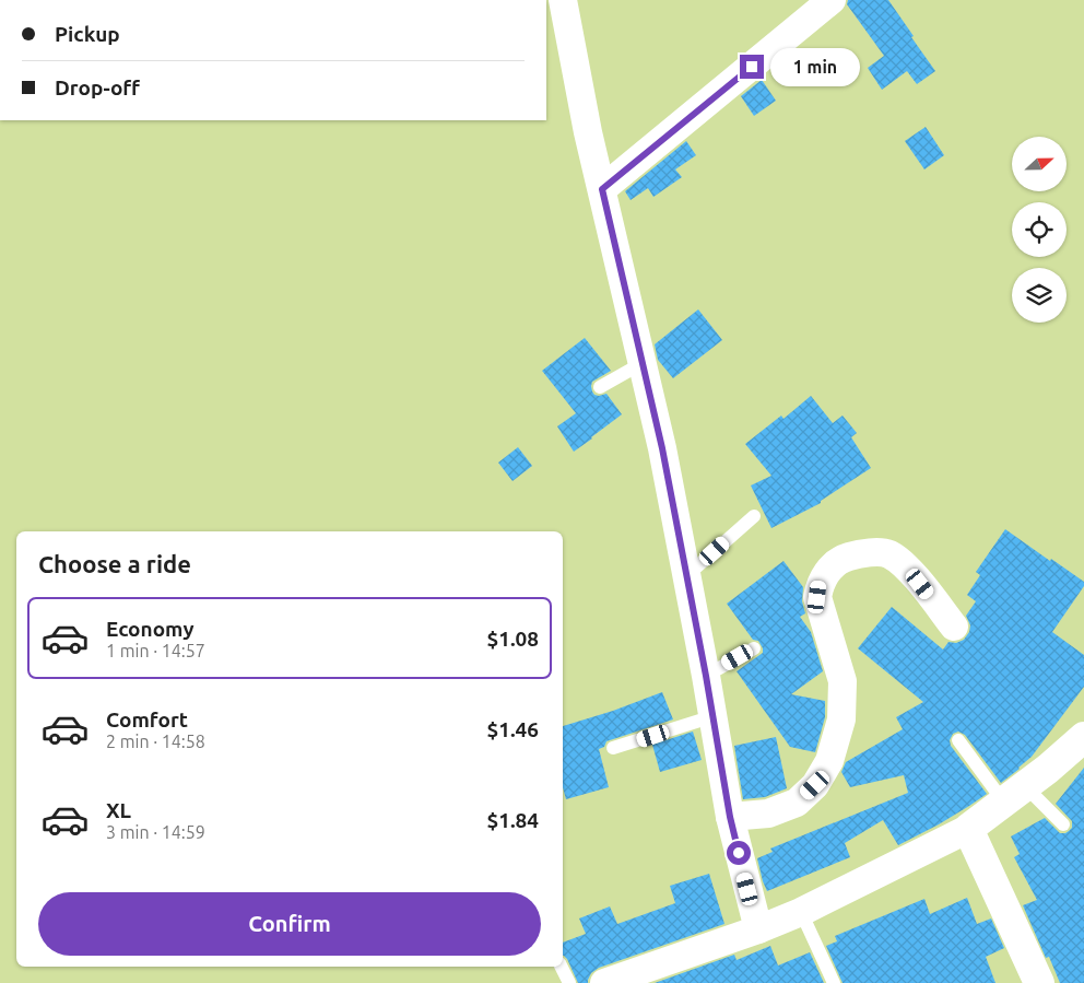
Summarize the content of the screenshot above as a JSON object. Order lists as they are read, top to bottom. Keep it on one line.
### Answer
{"north":"right","page":{"banner":["Pickup","Drop-off"],"bubble":"1 min","heading":"Choose a ride","list":[{"name":"Economy","note":"1 min · 14:57","value":"$1.08"},{"name":"Comfort","note":"2 min · 14:58","value":"$1.46"},{"name":"XL","note":"3 min · 14:59","value":"$1.84"}],"buttons":"Confirm"}}
